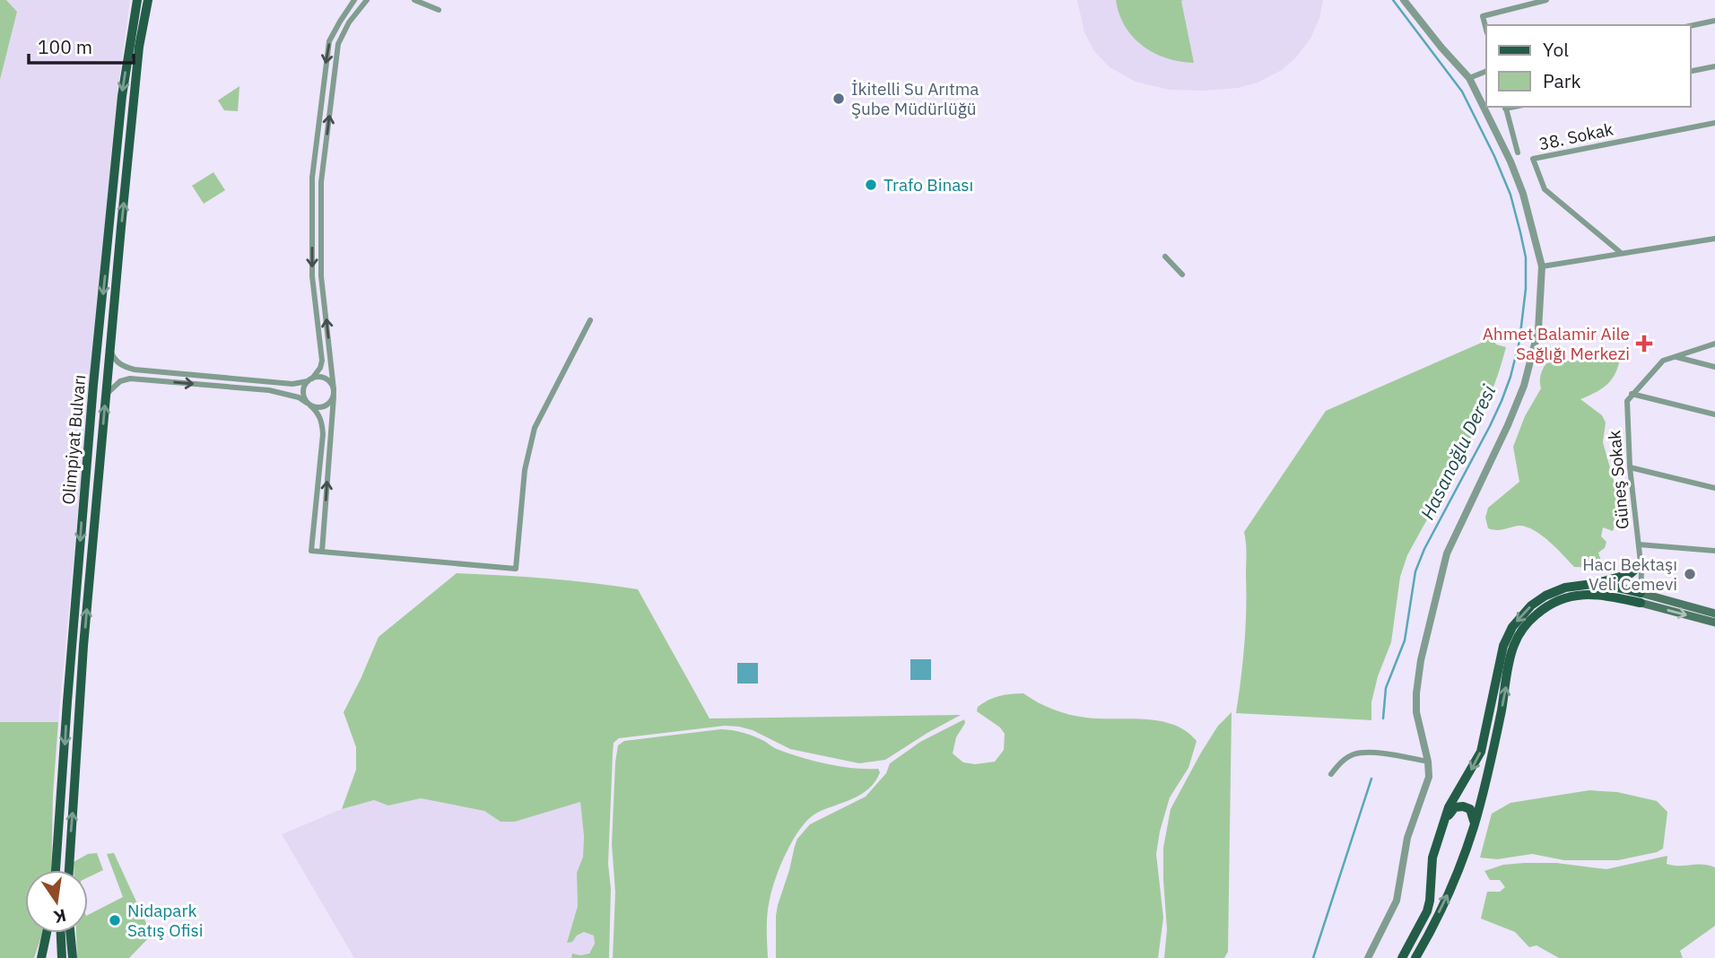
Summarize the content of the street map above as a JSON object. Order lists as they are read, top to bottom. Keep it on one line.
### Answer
{"streets":{"main road":["Olimpiyat Bulvarı"],"street":["38. Sokak","Güneş Sokak"]},"water":["Hasanoğlu Deresi"],"places":{"other":["İkitelli Su Arıtma Şube Müdürlüğü","Trafo Binası","Hacı Bektaşı Veli Cemevi","Nidapark Satış Ofisi"],"health":["Ahmet Balamir Aile Sağlığı Merkezi"]},"legend":["Yol","Park"],"scale_bar":"100 m","north":"bottom"}
